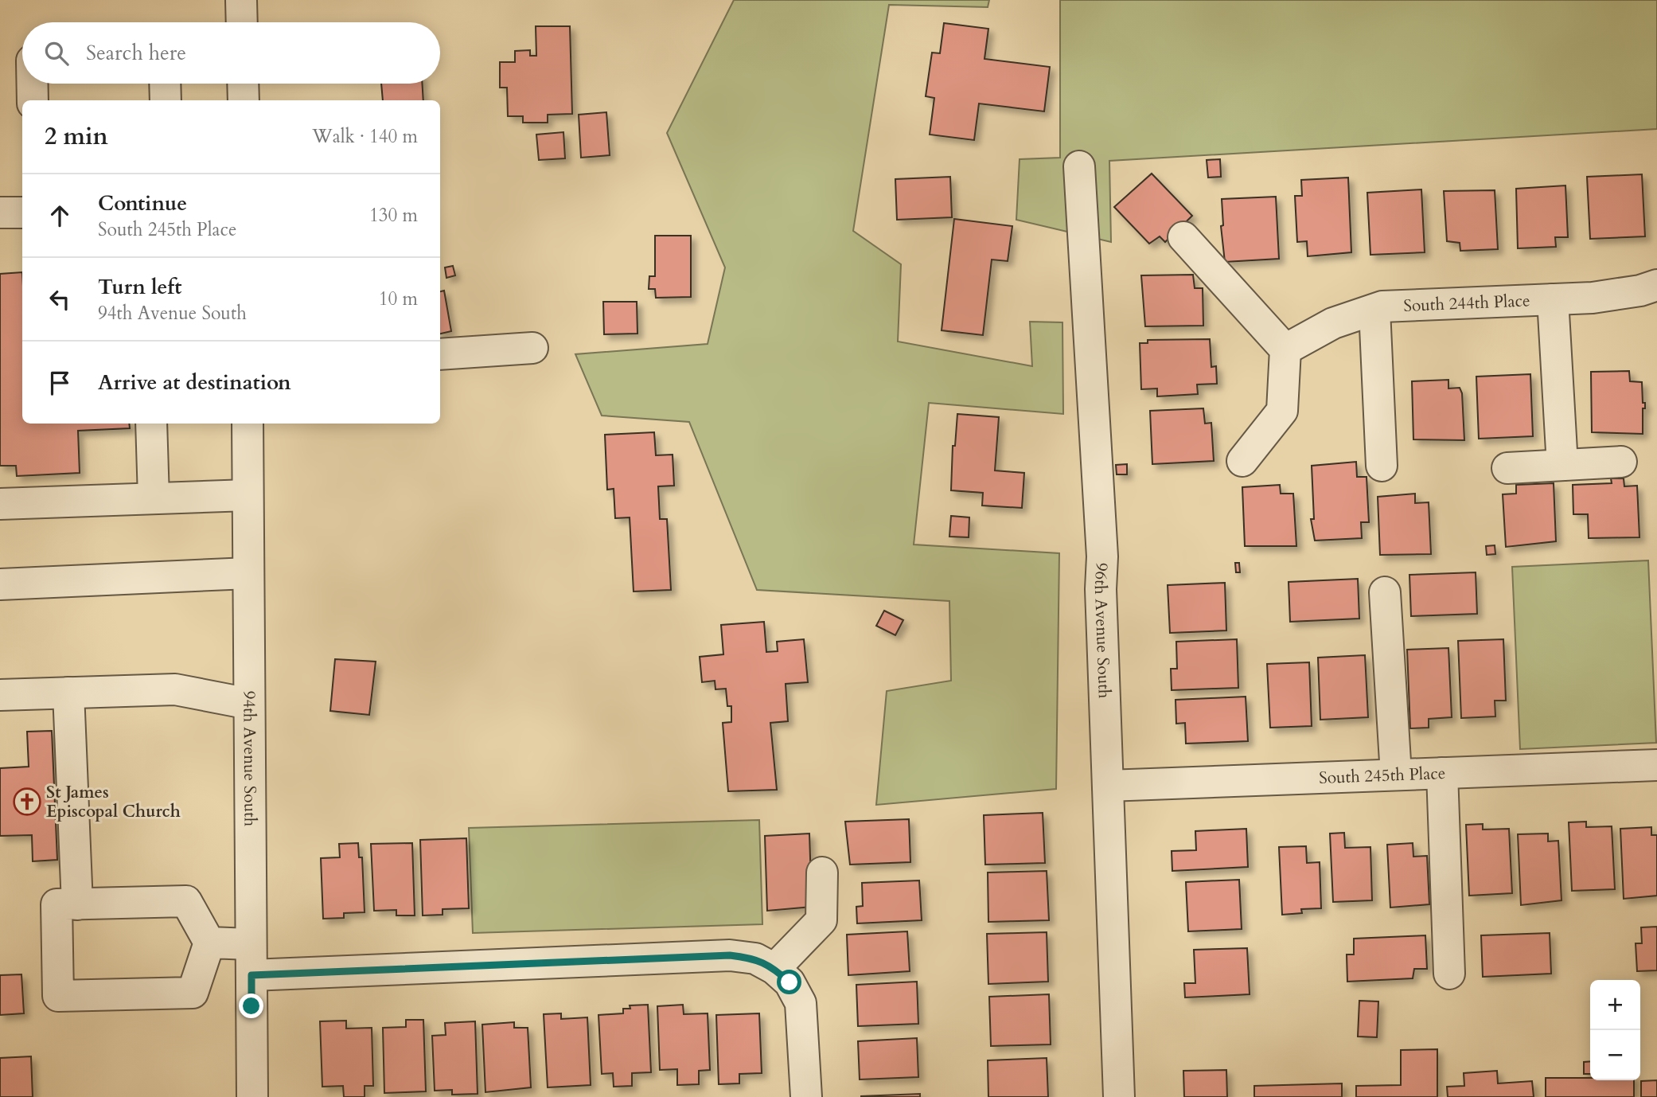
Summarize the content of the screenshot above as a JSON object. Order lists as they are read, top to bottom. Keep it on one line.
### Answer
{"streets":{"street":["South 244th Place","96th Avenue South","94th Avenue South","South 245th Place"]},"crossings":[["96th Avenue South","South 245th Place"]],"places":{"church":["St James Episcopal Church"]},"page":{"search":"Search here","heading":["2 min","Walk · 140 m"],"list":[["Continue","South 245th Place","130 m"],["Turn left","94th Avenue South","10 m"],"Arrive at destination"],"map_buttons":["+","−"]}}
